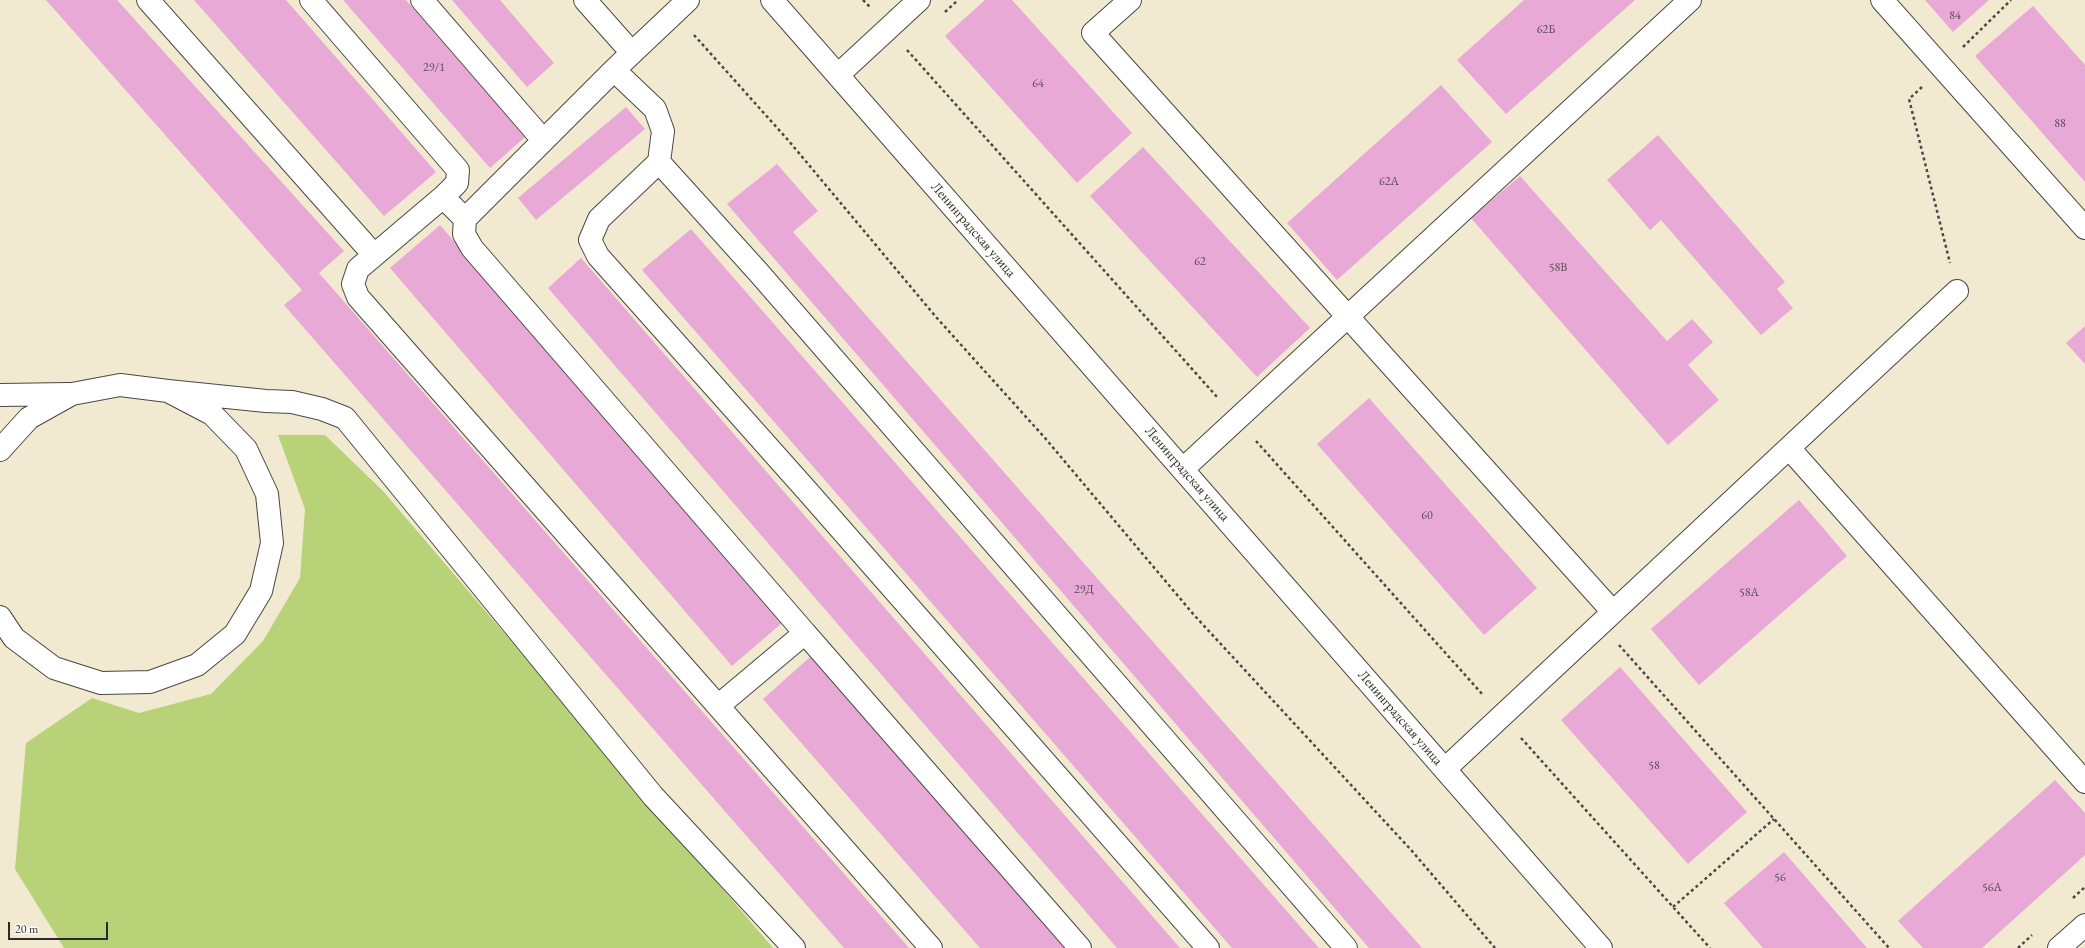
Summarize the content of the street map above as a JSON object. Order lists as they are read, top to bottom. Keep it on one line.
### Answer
{"streets":{"main road":["Ленинградская улица"]},"house_numbers":["84","62Б","29/1","64","88","62А","62","58В","60","29Д","58А","58","56","56А"],"scale_bar":"20 m"}
